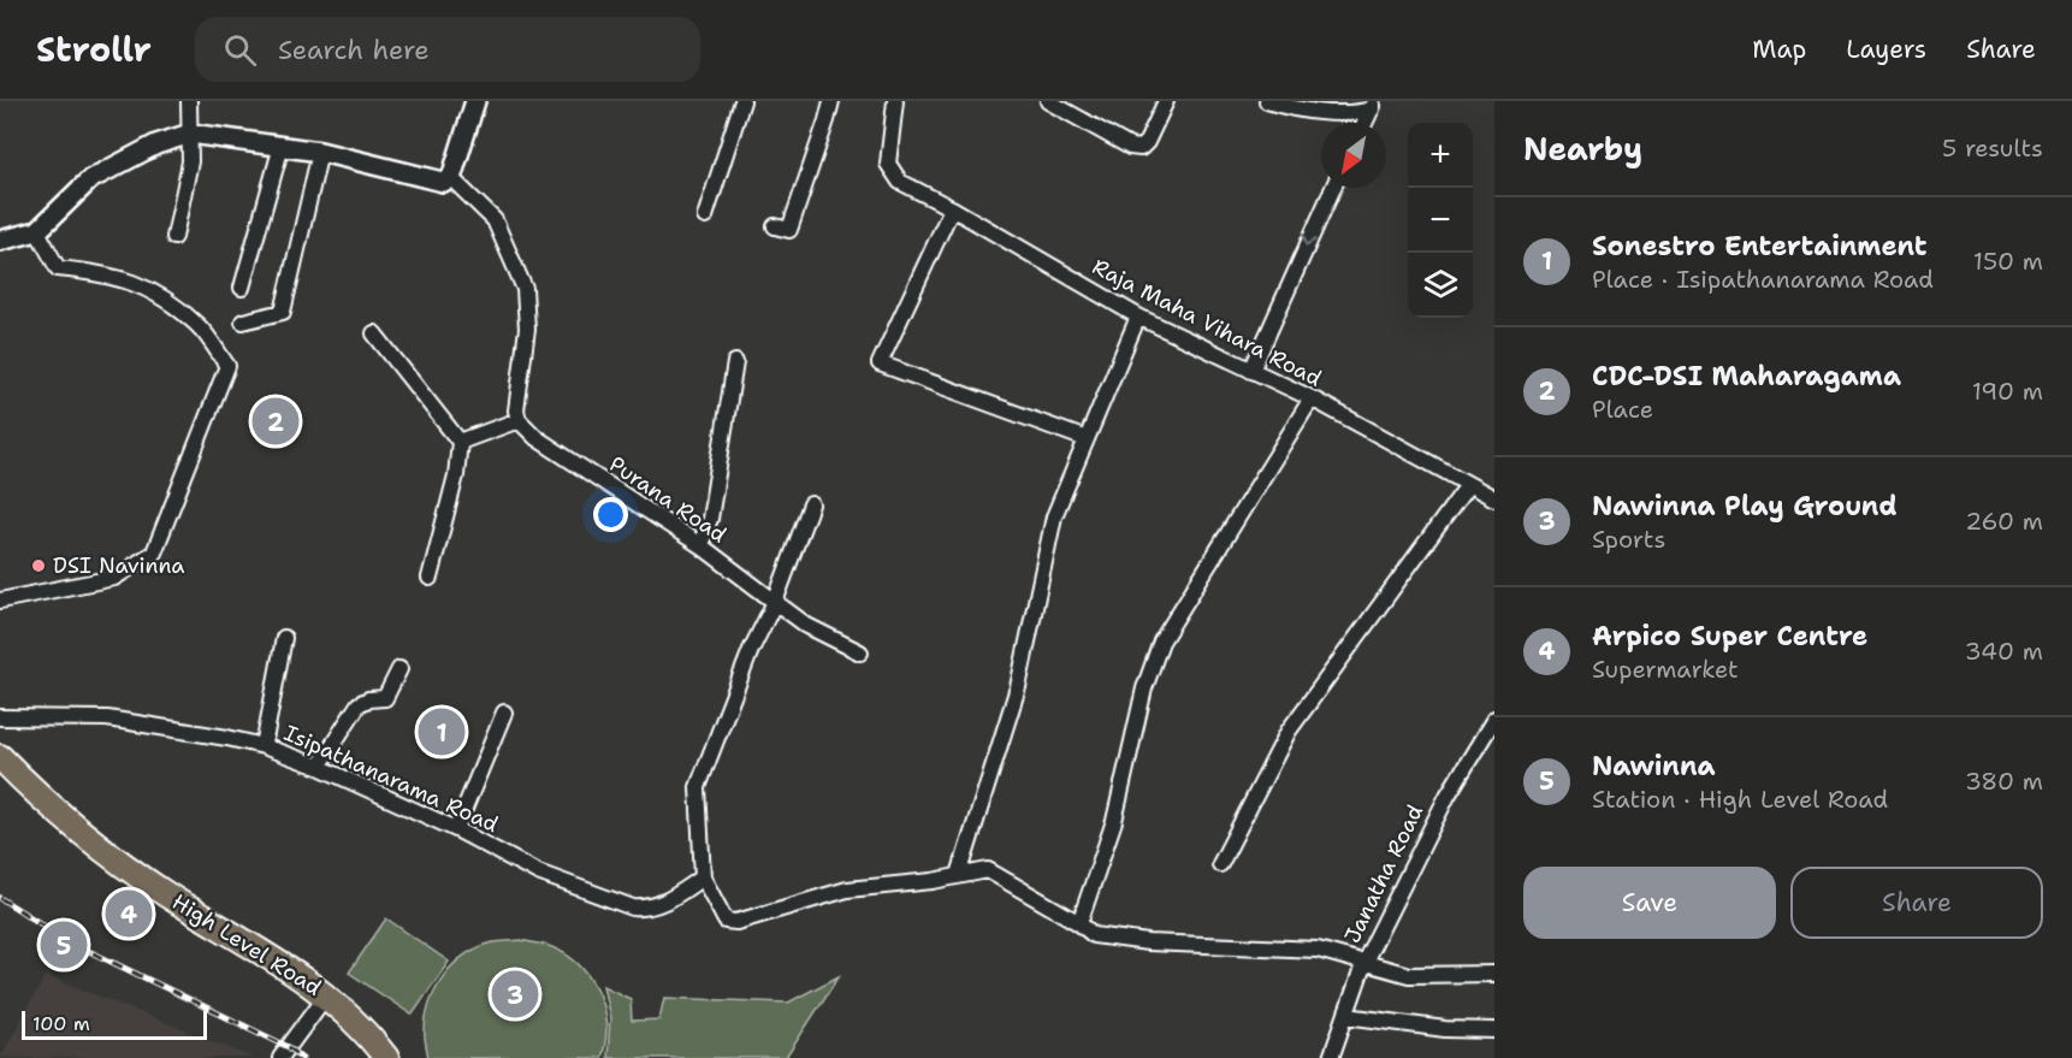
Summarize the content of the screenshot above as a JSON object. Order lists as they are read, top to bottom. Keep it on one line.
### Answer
{"streets":{"highway":["High Level Road"],"street":["Raja Maha Vihara Road","Purana Road","Isipathanarama Road","Janatha Road"]},"places":["DSI Navinna"],"scale_bar":"100 m","north":"bottom left","page":{"header":"Strollr","search":"Search here","nav":["Map","Layers","Share"],"heading":["Nearby","5 results"],"map_buttons":["+","−"],"list":[{"mark":"1","name":"Sonestro Entertainment","note":"Place · Isipathanarama Road","value":"150 m"},{"mark":"2","name":"CDC-DSI Maharagama","note":"Place","value":"190 m"},{"mark":"3","name":"Nawinna Play Ground","note":"Sports","value":"260 m"},{"mark":"4","name":"Arpico Super Centre","note":"Supermarket","value":"340 m"},{"mark":"5","name":"Nawinna","note":"Station · High Level Road","value":"380 m"}],"pins":["2","1","4","5","3"],"buttons":["Save","Share"],"scale":"100 m"}}
